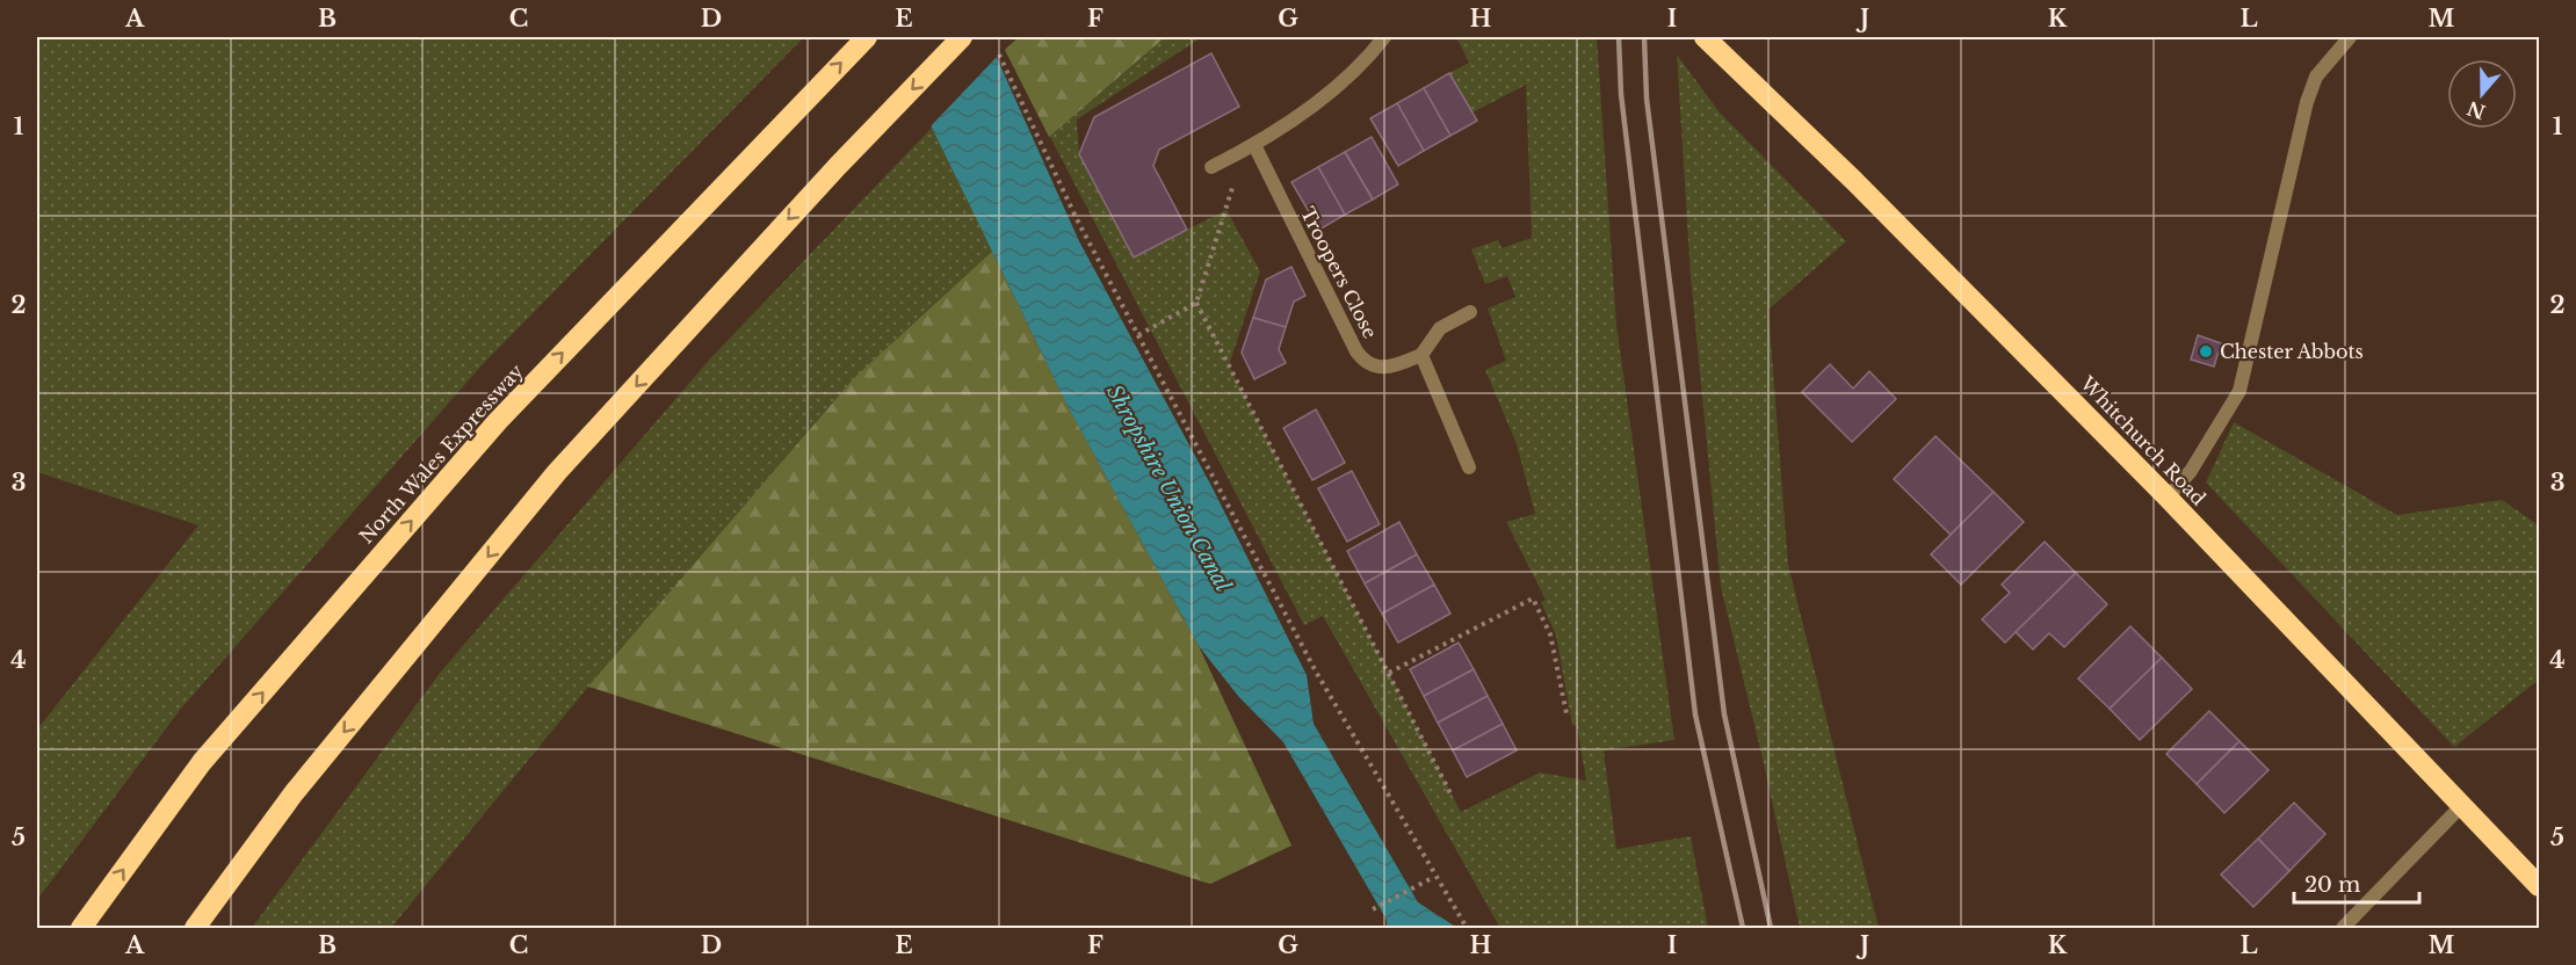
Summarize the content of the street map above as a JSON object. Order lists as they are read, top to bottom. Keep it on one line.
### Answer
{"streets":{"highway":["Whitchurch Road","North Wales Expressway"],"street":["Troopers Close"]},"water":["Shropshire Union Canal"],"places":["Chester Abbots"],"scale_bar":"20 m","north":"bottom","grid":{"columns":["A","B","C","D","E","F","G","H","I","J","K","L","M"],"rows":["1","2","3","4","5"]}}
